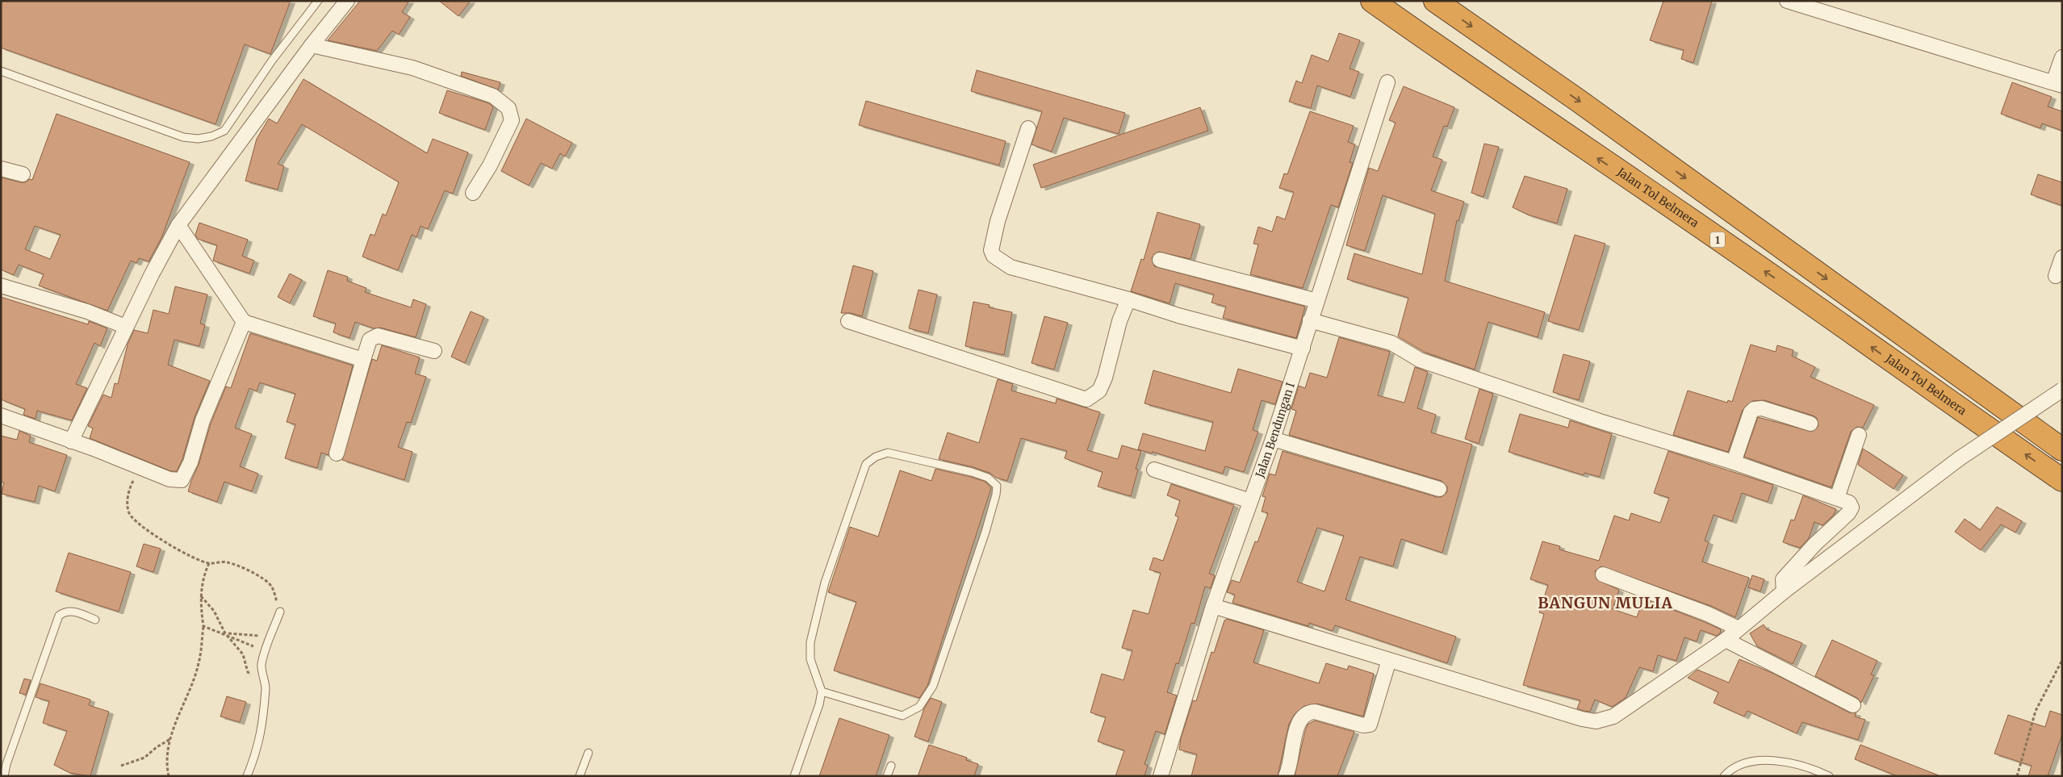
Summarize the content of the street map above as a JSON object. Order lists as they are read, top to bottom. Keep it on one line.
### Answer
{"streets":{"highway":["Jalan Tol Belmera","1"],"street":["Jalan Bendungan I"]},"districts":["BANGUN MULIA"]}
